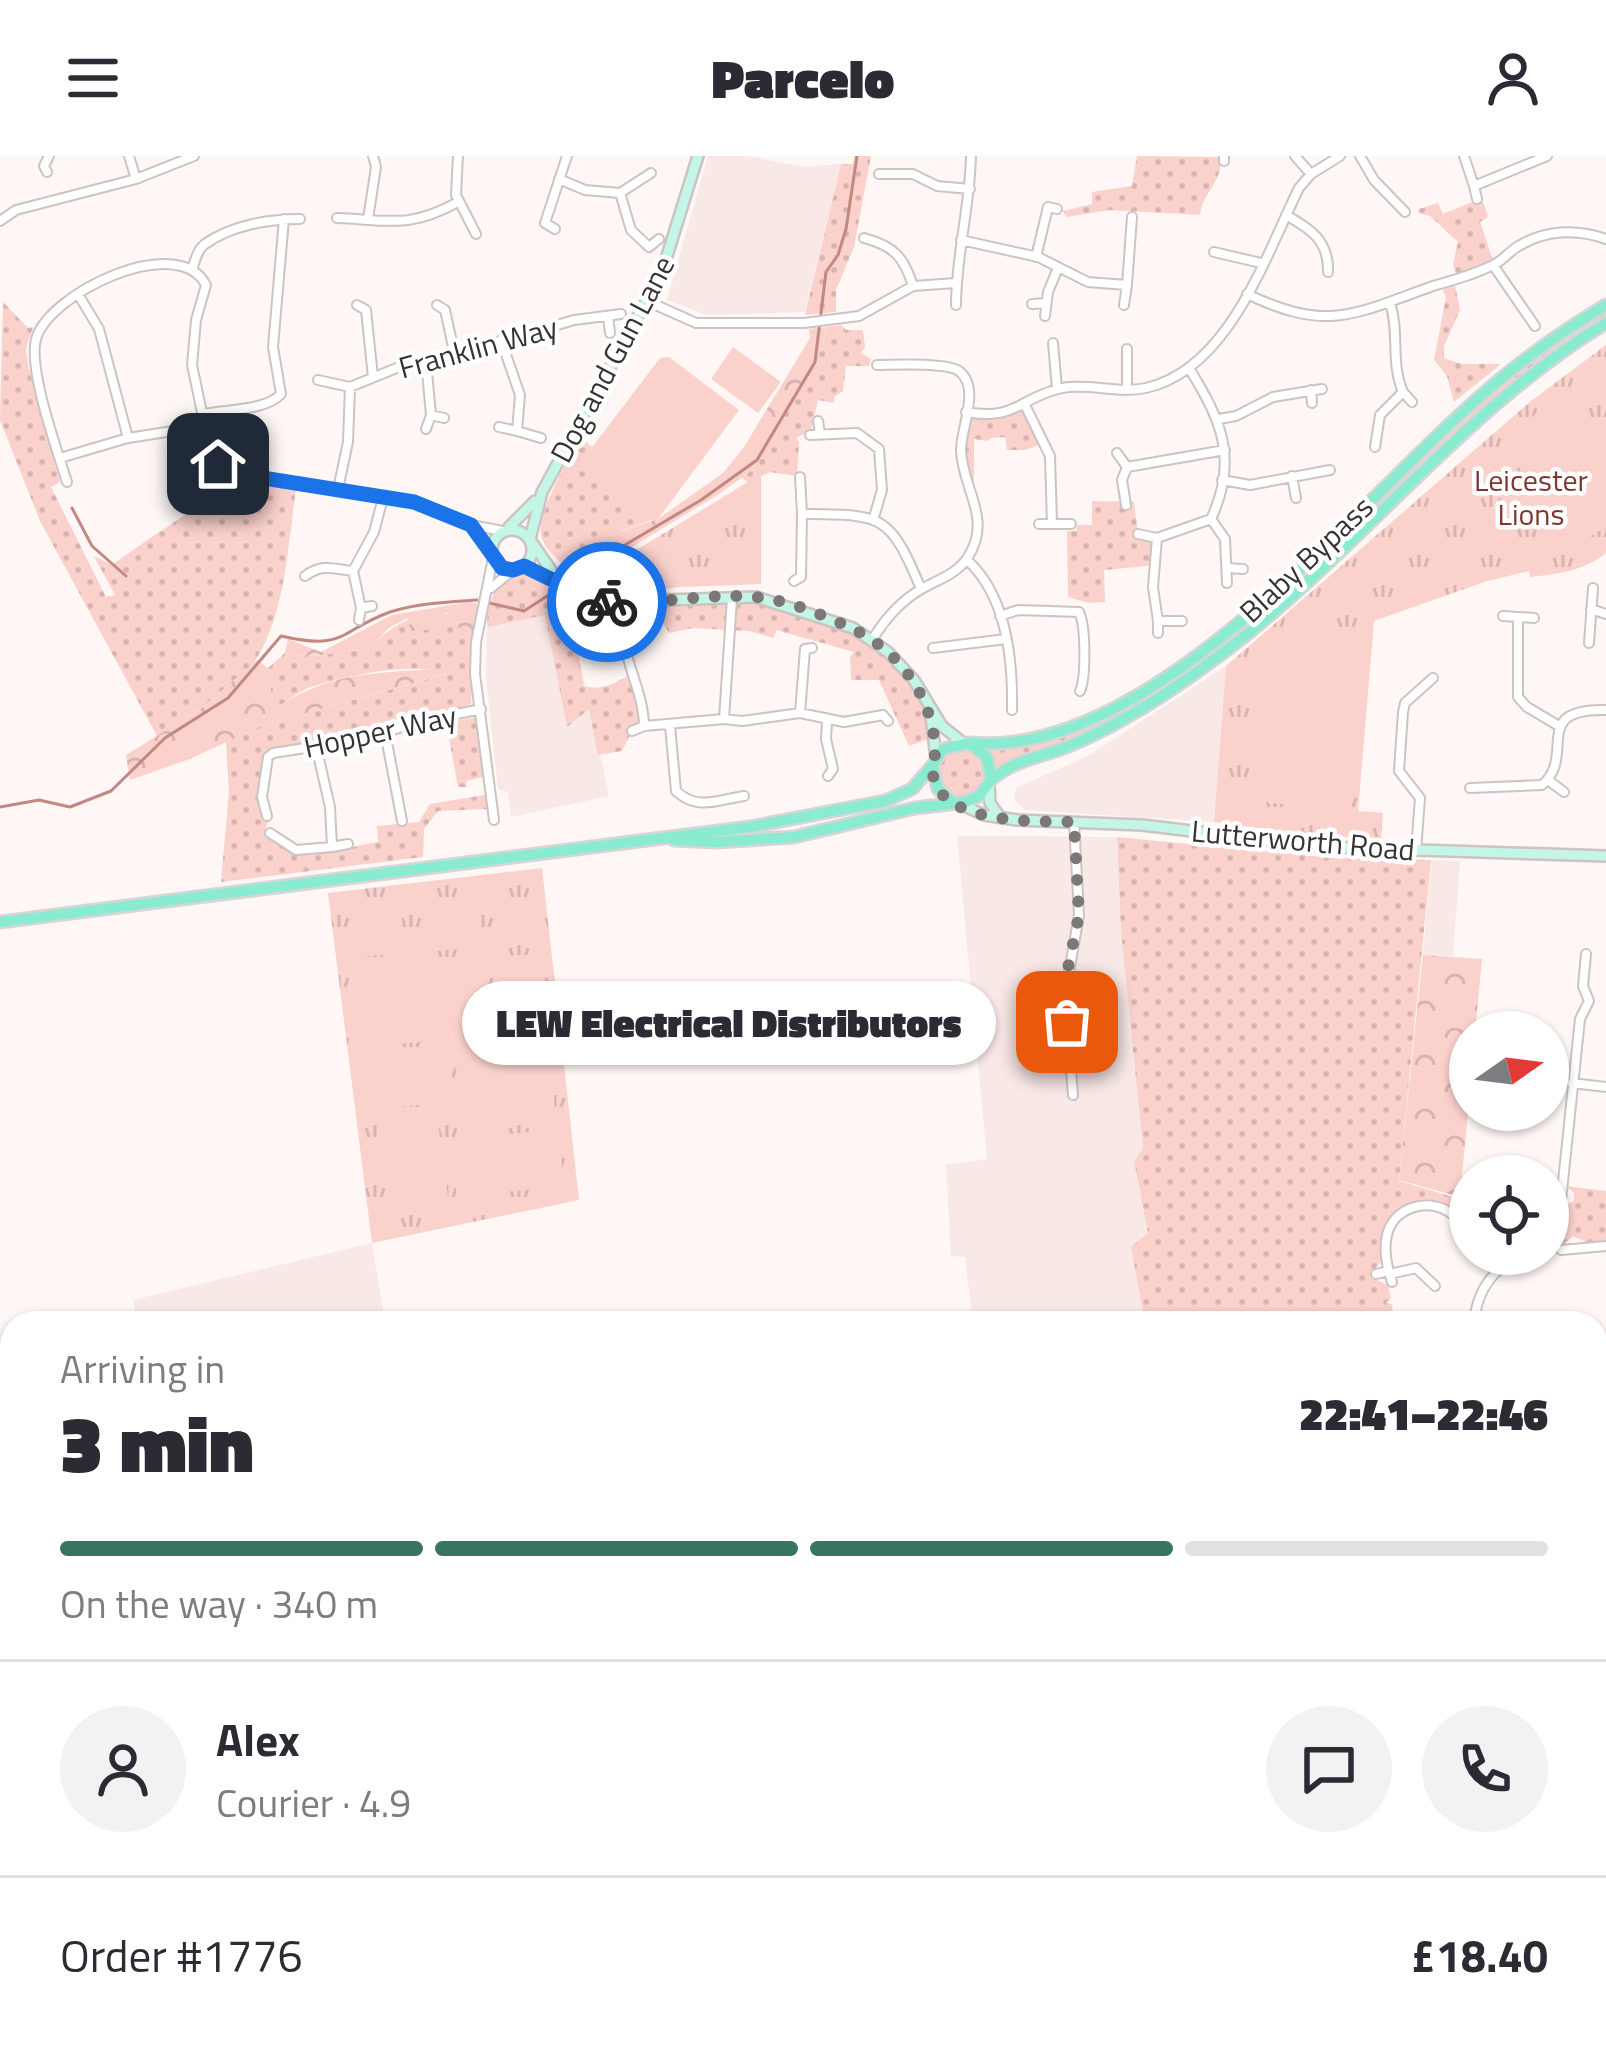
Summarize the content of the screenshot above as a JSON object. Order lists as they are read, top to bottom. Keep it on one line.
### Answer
{"streets":{"main road":["Blaby Bypass"],"street":["Franklin Way","Dog and Gun Lane","Hopper Way","Lutterworth Road"]},"crossings":[["Blaby Bypass","Lutterworth Road"]],"parks":["Leicester Lions"],"places":["LEW Electrical Distributors"],"north":"right","page":{"header":"Parcelo","bubble":"LEW Electrical Distributors","heading":["3 min","Arriving in","22:41–22:46"],"panel":["Alex","Courier · 4.9","Order #1776","£18.40"],"bar":"On the way · 340 m"}}
